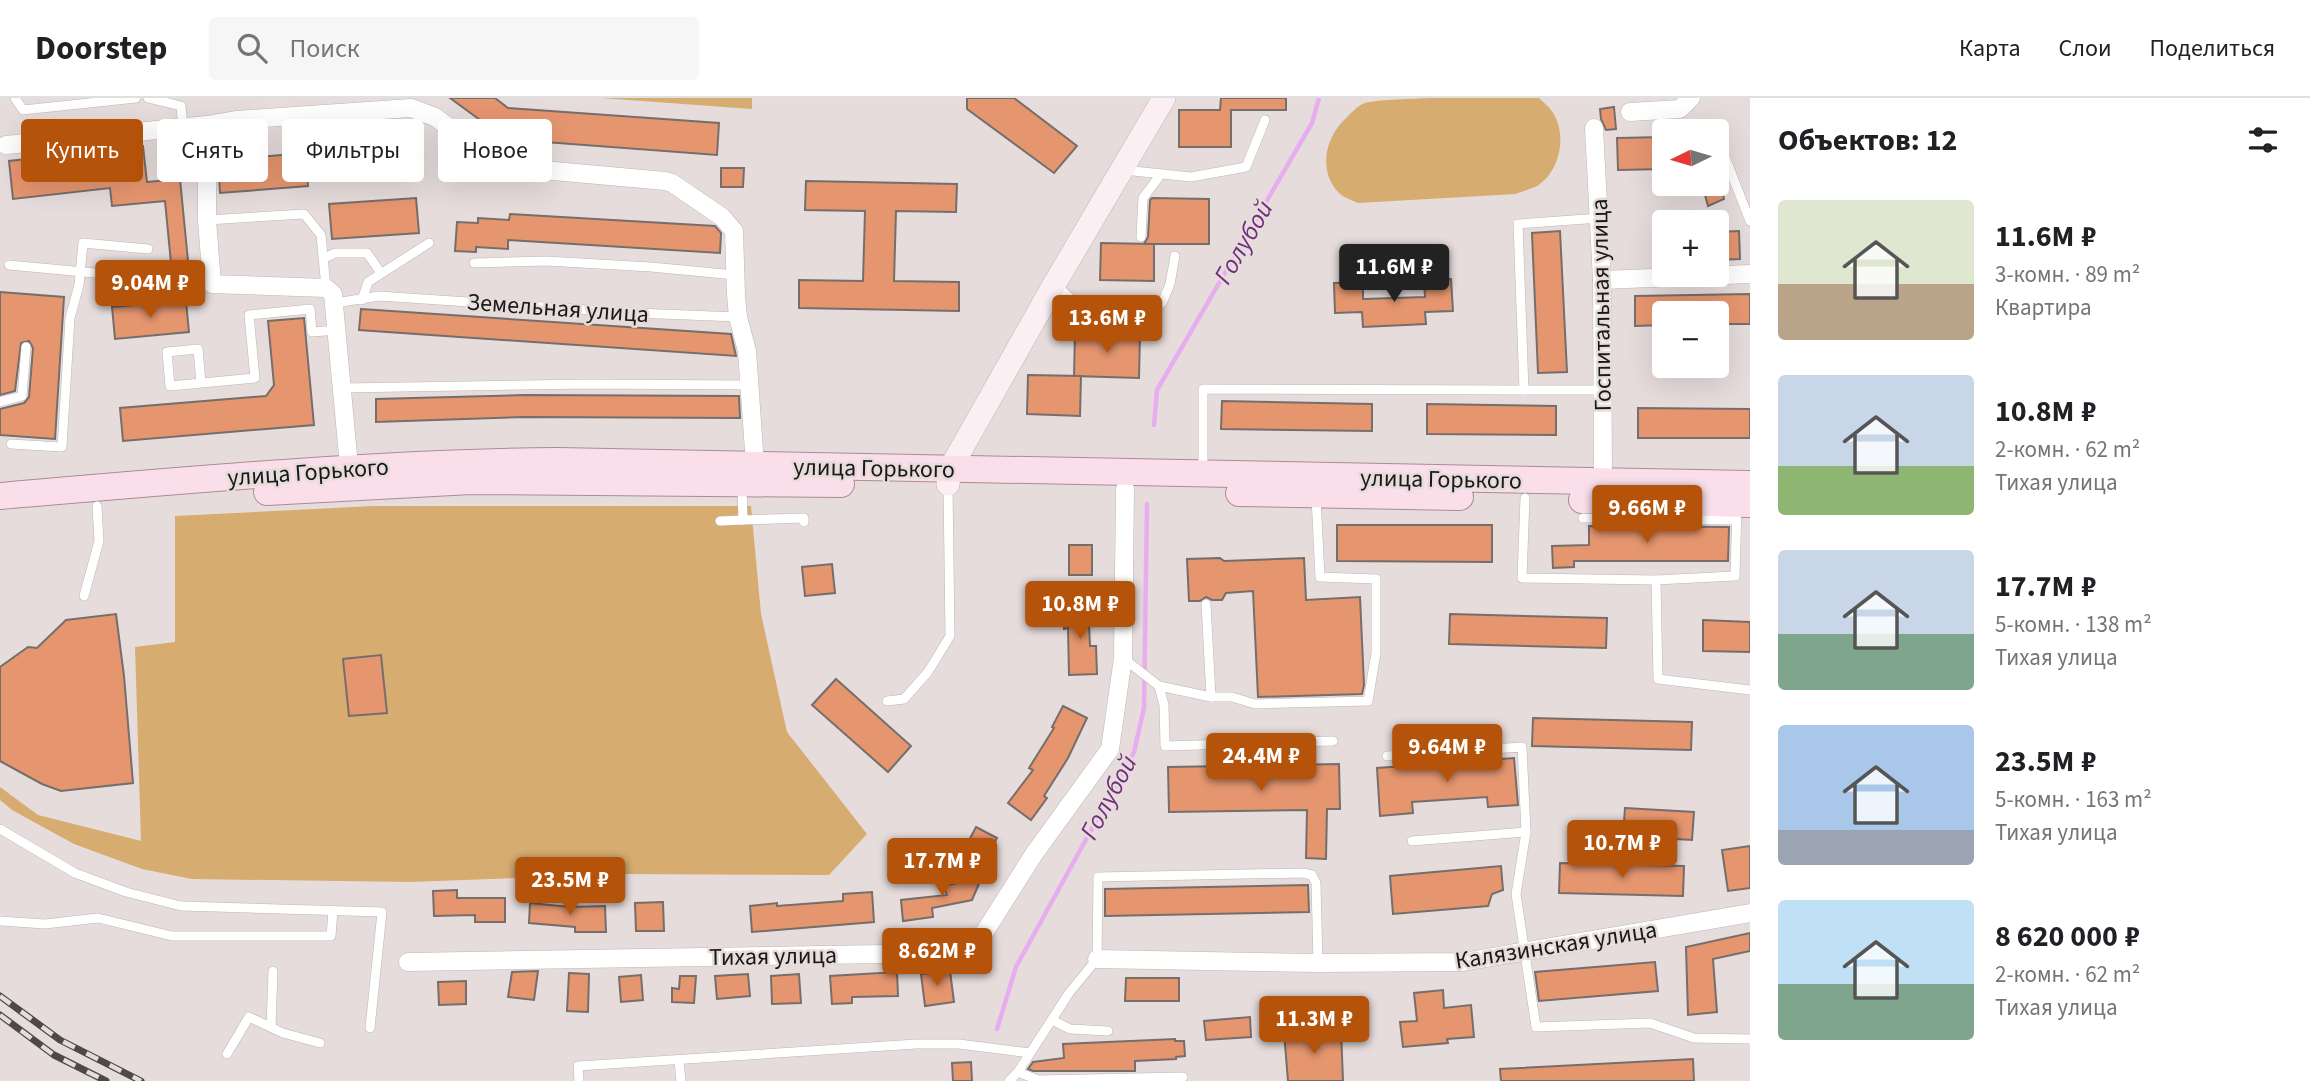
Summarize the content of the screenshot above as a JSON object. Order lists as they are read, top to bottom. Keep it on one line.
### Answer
{"streets":{"main road":["улица Горького"],"street":["Госпитальная улица","Калязинская улица","Тихая улица"],"lane":["Земельная улица"]},"crossings":[["Госпитальная улица","улица Горького"],["улица Горького","Тихая улица"]],"water":["Голубой"],"north":"left","page":{"header":"Doorstep","search":"Поиск","nav":["Карта","Слои","Поделиться"],"heading":"Объектов: 12","map_buttons":["+","−"],"chip":["Купить","Снять","Фильтры","Новое"],"list":[{"name":"11.6M ₽","note":"3-комн. · 89 m² · Квартира"},{"name":"10.8M ₽","note":"2-комн. · 62 m² · Тихая улица"},{"name":"17.7M ₽","note":"5-комн. · 138 m² · Тихая улица"},{"name":"23.5M ₽","note":"5-комн. · 163 m² · Тихая улица"},{"name":"8 620 000 ₽","note":"2-комн. · 62 m² · Тихая улица"}],"price":["11.6M ₽","9.04M ₽","13.6M ₽","9.66M ₽","10.8M ₽","9.64M ₽","24.4M ₽","10.7M ₽","17.7M ₽","23.5M ₽","8.62M ₽","11.3M ₽"]}}
